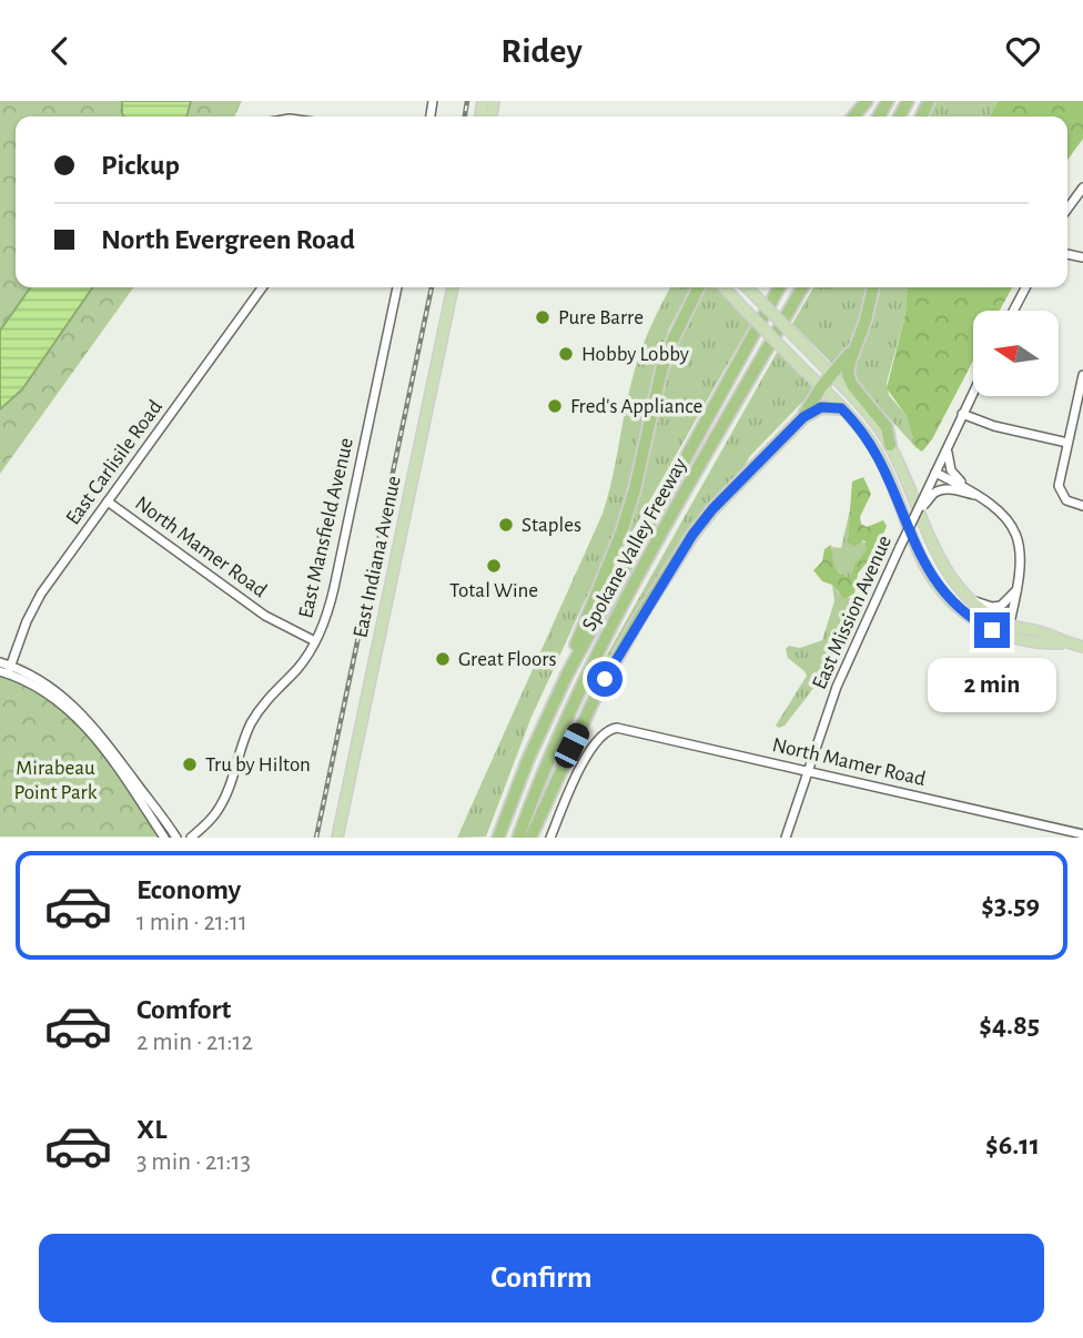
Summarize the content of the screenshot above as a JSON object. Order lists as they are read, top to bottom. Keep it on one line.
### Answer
{"streets":{"highway":["Spokane Valley Freeway"],"main road":["East Indiana Avenue"],"street":["East Carlisile Road","East Mansfield Avenue","North Mamer Road","East Mission Avenue"]},"crossings":[["East Carlisile Road","North Mamer Road"],["East Mansfield Avenue","North Mamer Road"],["North Mamer Road","East Mission Avenue"]],"parks":["Mirabeau Point Park"],"places":["Pure Barre","Hobby Lobby","Fred's Appliance","Staples","Total Wine","Great Floors","Tru by Hilton"],"north":"left","page":{"header":"Ridey","banner":["Pickup","North Evergreen Road"],"bubble":"2 min","list":[{"name":"Economy","note":"1 min · 21:11","value":"$3.59"},{"name":"Comfort","note":"2 min · 21:12","value":"$4.85"},{"name":"XL","note":"3 min · 21:13","value":"$6.11"}],"buttons":"Confirm"}}
